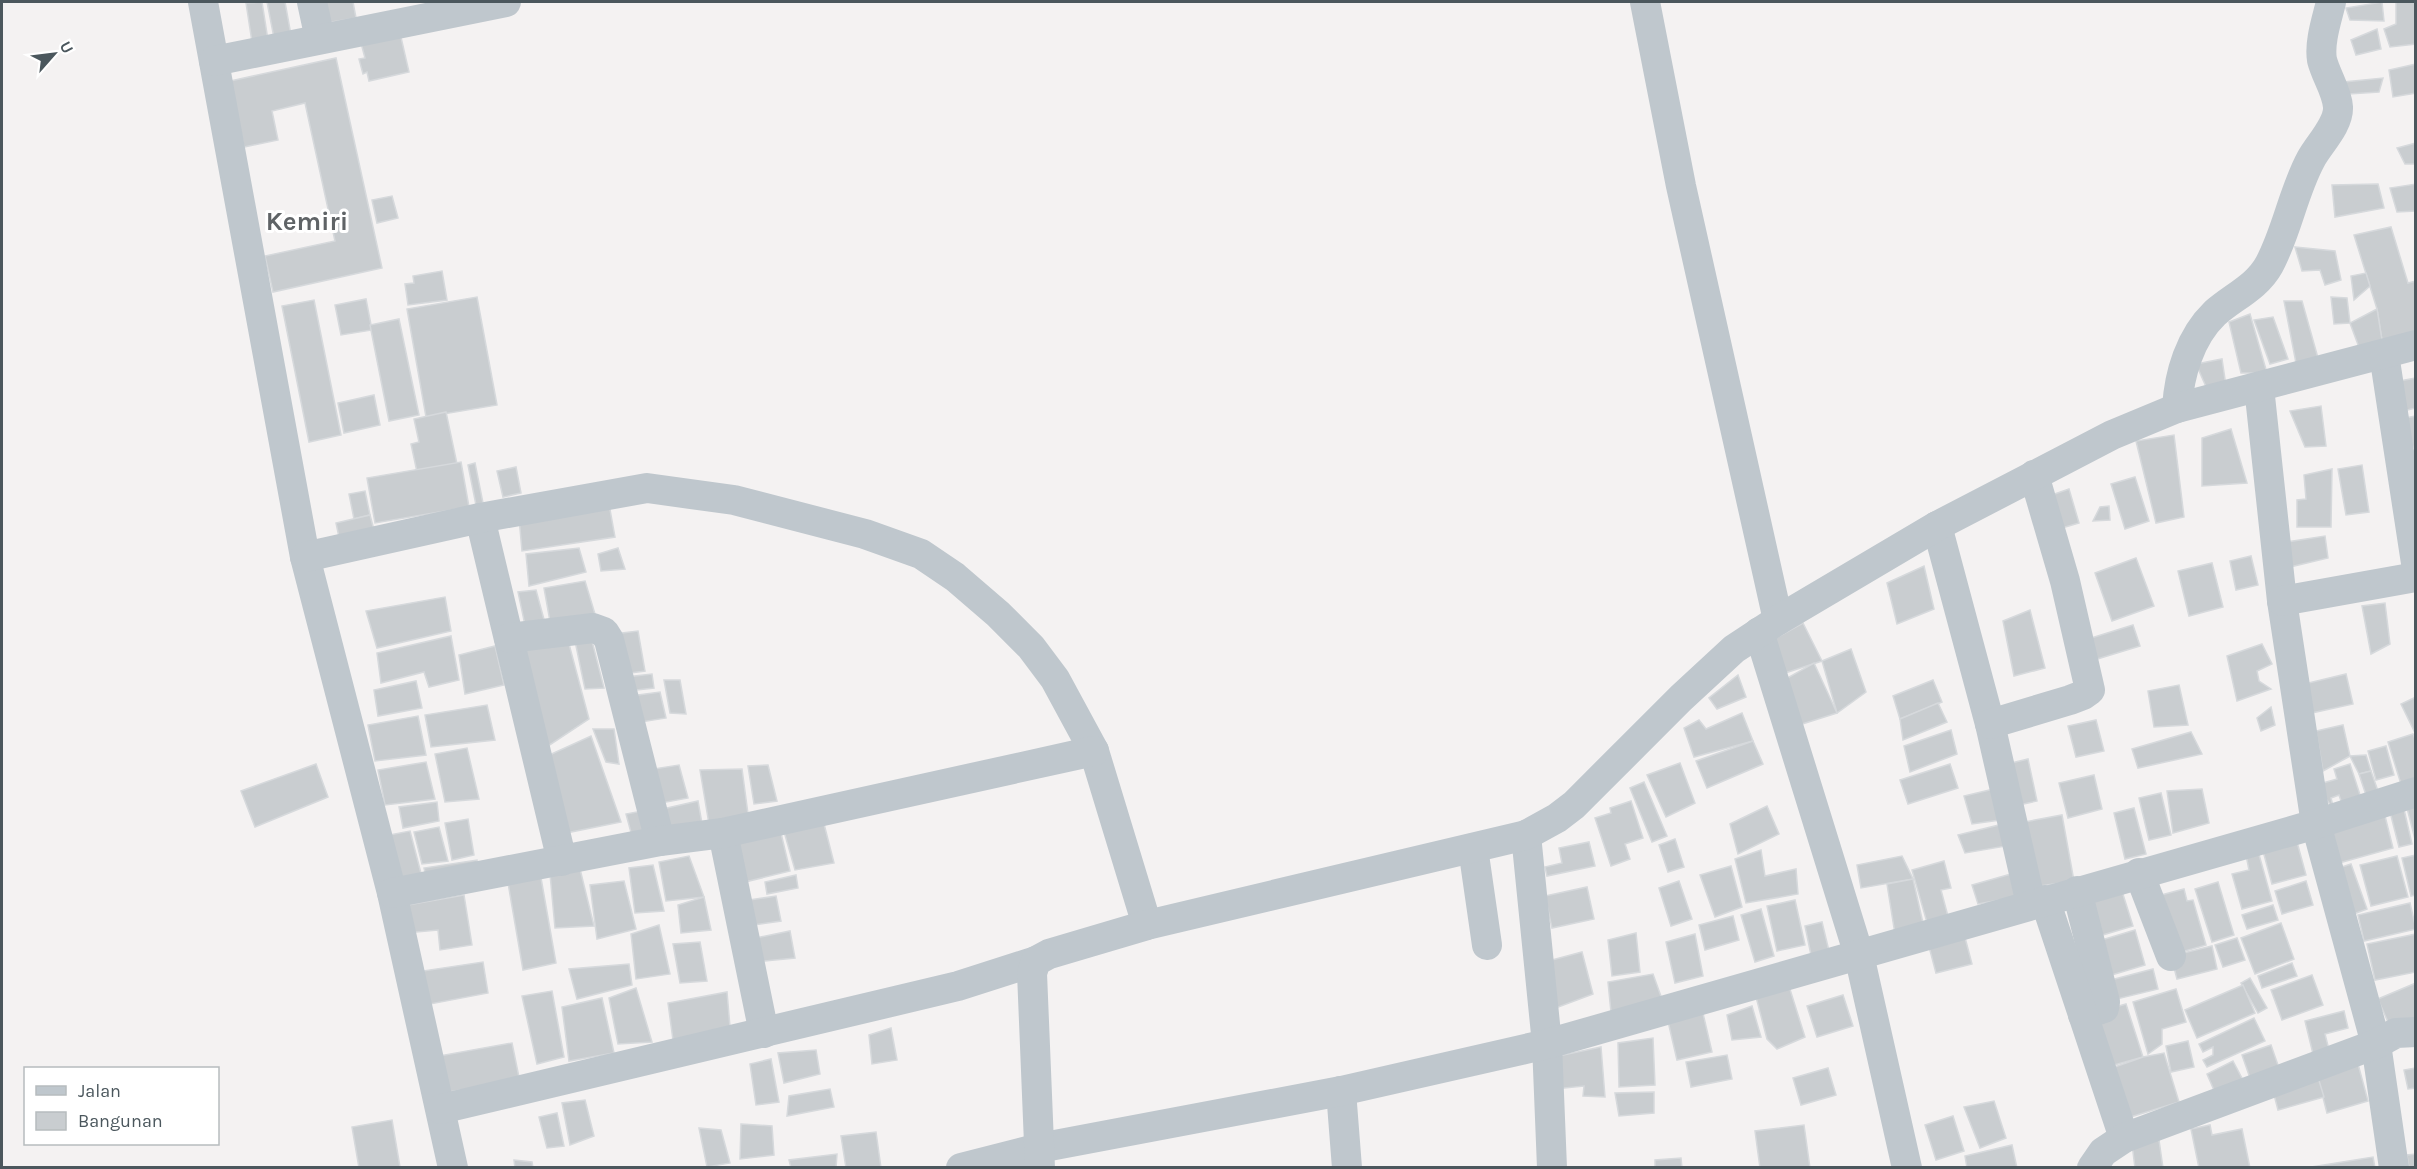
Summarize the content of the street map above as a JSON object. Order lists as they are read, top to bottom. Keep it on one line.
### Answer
{"districts":["Kemiri"],"legend":["Jalan","Bangunan"],"north":"top right"}
